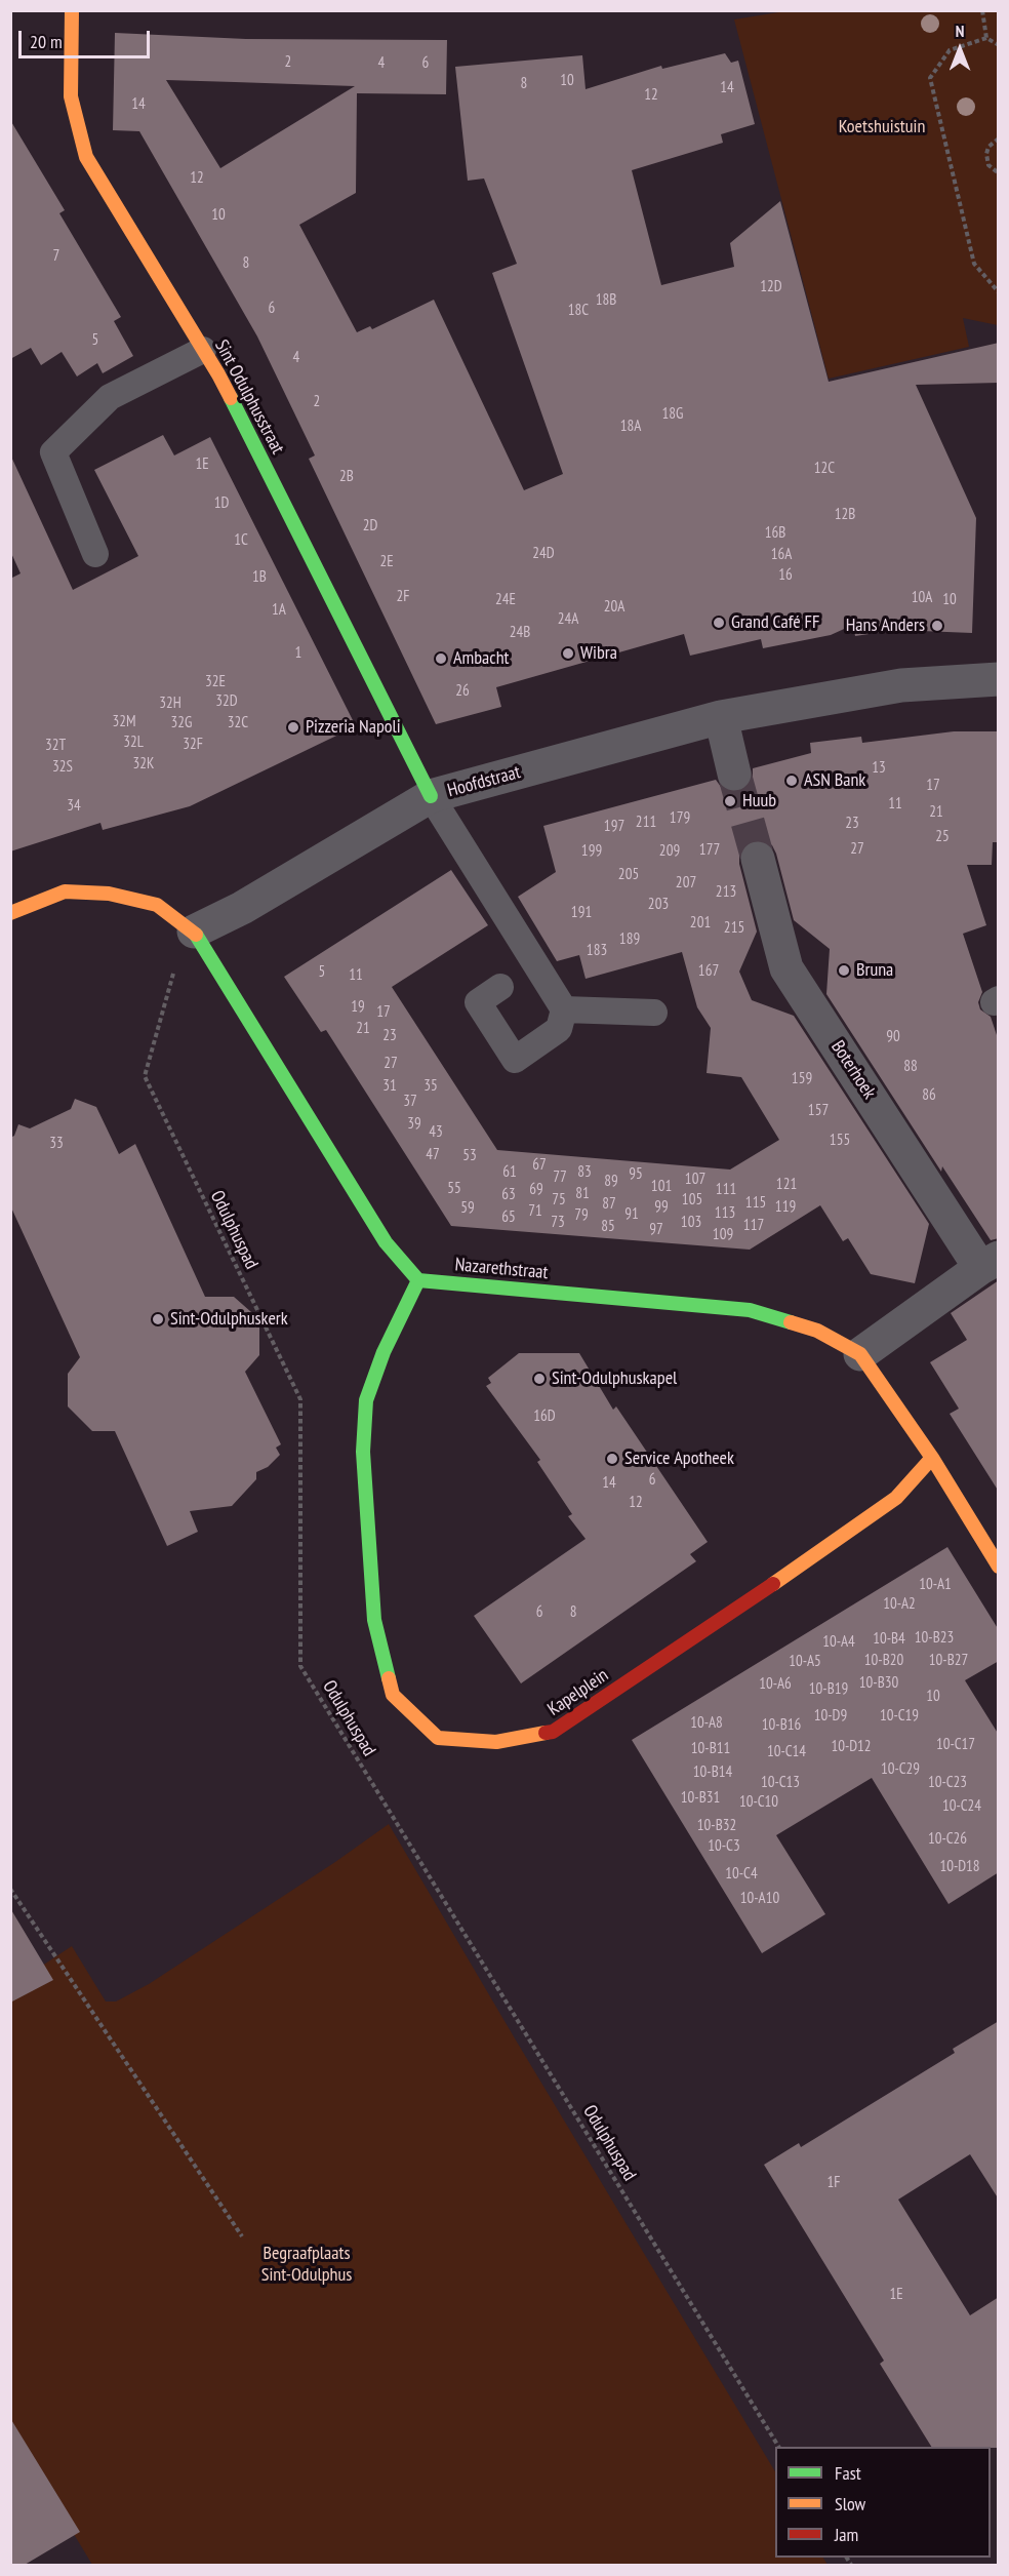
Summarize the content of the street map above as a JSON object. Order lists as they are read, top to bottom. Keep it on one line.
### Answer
{"streets":{"street":["Sint Odulphusstraat","Hoofdstraat","Boterhoek","Nazarethstraat","Kapelplein"],"path":["Odulphuspad"]},"crossings":[["Sint Odulphusstraat","Hoofdstraat"],["Hoofdstraat","Odulphuspad"],["Boterhoek","Nazarethstraat"],["Nazarethstraat","Kapelplein"]],"parks":["Koetshuistuin","Begraafplaats Sint-Odulphus"],"places":["Grand Café FF","Hans Anders","Wibra","Ambacht","Pizzeria Napoli","ASN Bank","Huub","Bruna","Sint-Odulphuskerk","Sint-Odulphuskapel","Service Apotheek"],"house_numbers":["2","4","6","10","8","14","12","14","12","10","7","8","12D","18B","6","18C","5","4","2","18G","18A","1E","12C","2B","1D","12B","2D","16B","1C","24D","16A","2E","16","1B","2F","10A","24E","10","20A","1A","24A","24B","1","32E","26","32D","32H","32M","32G","32C","32L","32F","32T","32K","32S","13","17","11","34","21","179","211","23","197","25","27","177","199","209","205","207","213","203","191","201","215","189","183","167","5","11","19","17","21","23","90","27","88","159","31","35","86","37","157","39","43","155","33","47","53","67","61","83","95","77","107","89","121","101","55","69","111","81","63","75","105","115","87","99","119","59","71","113","91","79","65","73","103","117","85","97","109","16D","6","14","12","10-A1","10-A2","6","8","10-B23","10-B4","10-A4","10-B20","10-B27","10-A5","10-B30","10-A6","10-B19","10","10-D9","10-C19","10-A8","10-B16","10-C17","10-D12","10-B11","10-C14","10-C29","10-B14","10-C13","10-C23","10-B31","10-C10","10-C24","10-B32","10-C26","10-C3","10-D18","10-C4","10-A10","1F","1E"],"legend":["Fast","Slow","Jam"],"scale_bar":"20 m","north":"top"}
